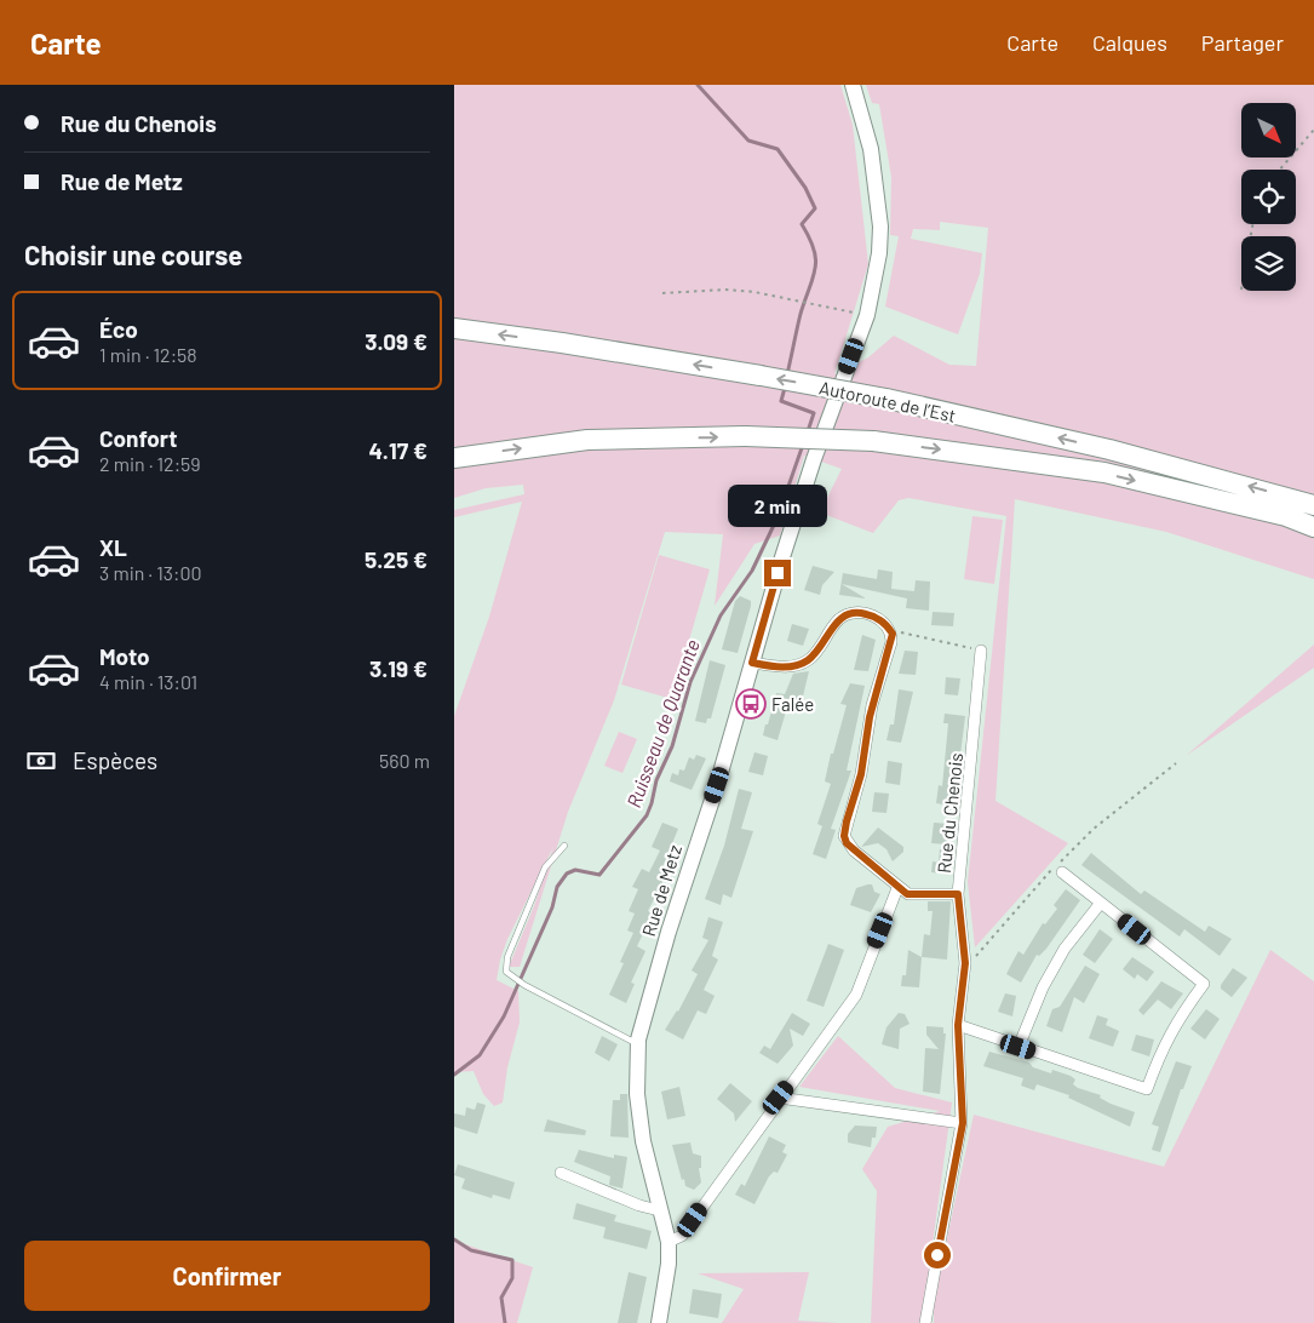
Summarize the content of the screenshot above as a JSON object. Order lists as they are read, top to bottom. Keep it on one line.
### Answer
{"streets":{"highway":["Autoroute de l’Est"],"main road":["Rue de Metz"],"street":["Rue du Chenois"]},"water":["Ruisseau de Quarante"],"places":{"bus stop":["Falée"]},"north":"bottom right","page":{"header":"Carte","nav":["Carte","Calques","Partager"],"banner":["Rue du Chenois","Rue de Metz"],"heading":"Choisir une course","list":[{"name":"Éco","note":"1 min · 12:58","value":"3.09 €"},{"name":"Confort","note":"2 min · 12:59","value":"4.17 €"},{"name":"XL","note":"3 min · 13:00","value":"5.25 €"},{"name":"Moto","note":"4 min · 13:01","value":"3.19 €"}],"bubble":"2 min","pay":["Espèces","560 m"],"buttons":"Confirmer"}}
